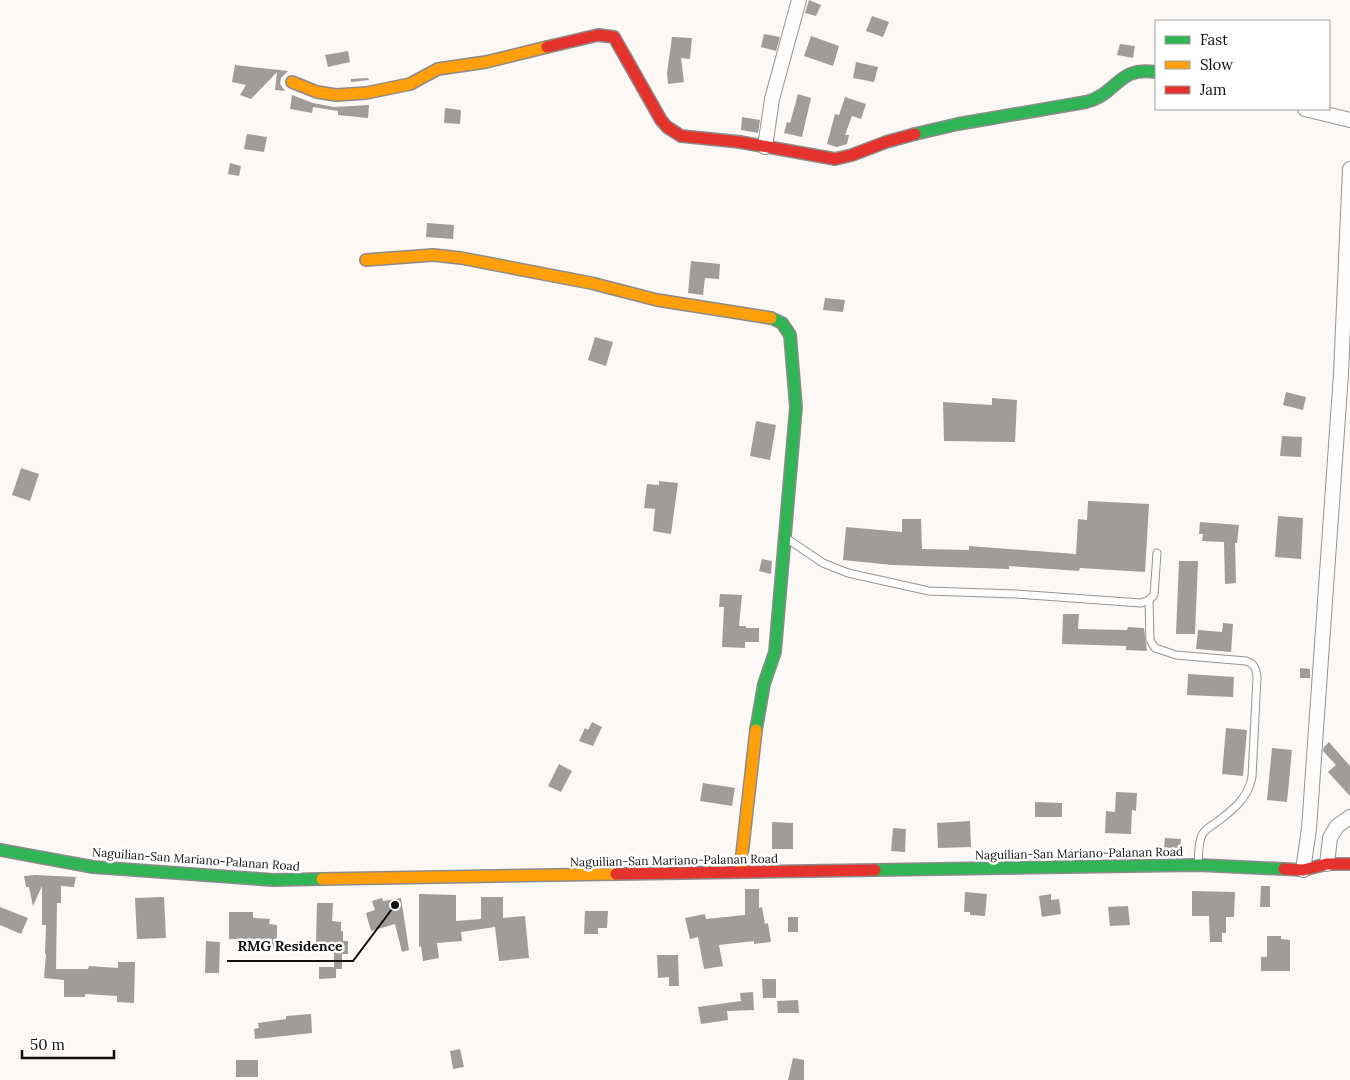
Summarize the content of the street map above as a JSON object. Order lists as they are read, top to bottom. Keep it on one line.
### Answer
{"streets":{"street":["Naguilian-San Mariano-Palanan Road"]},"places":["RMG Residence"],"legend":["Fast","Slow","Jam"],"scale_bar":"50 m"}
